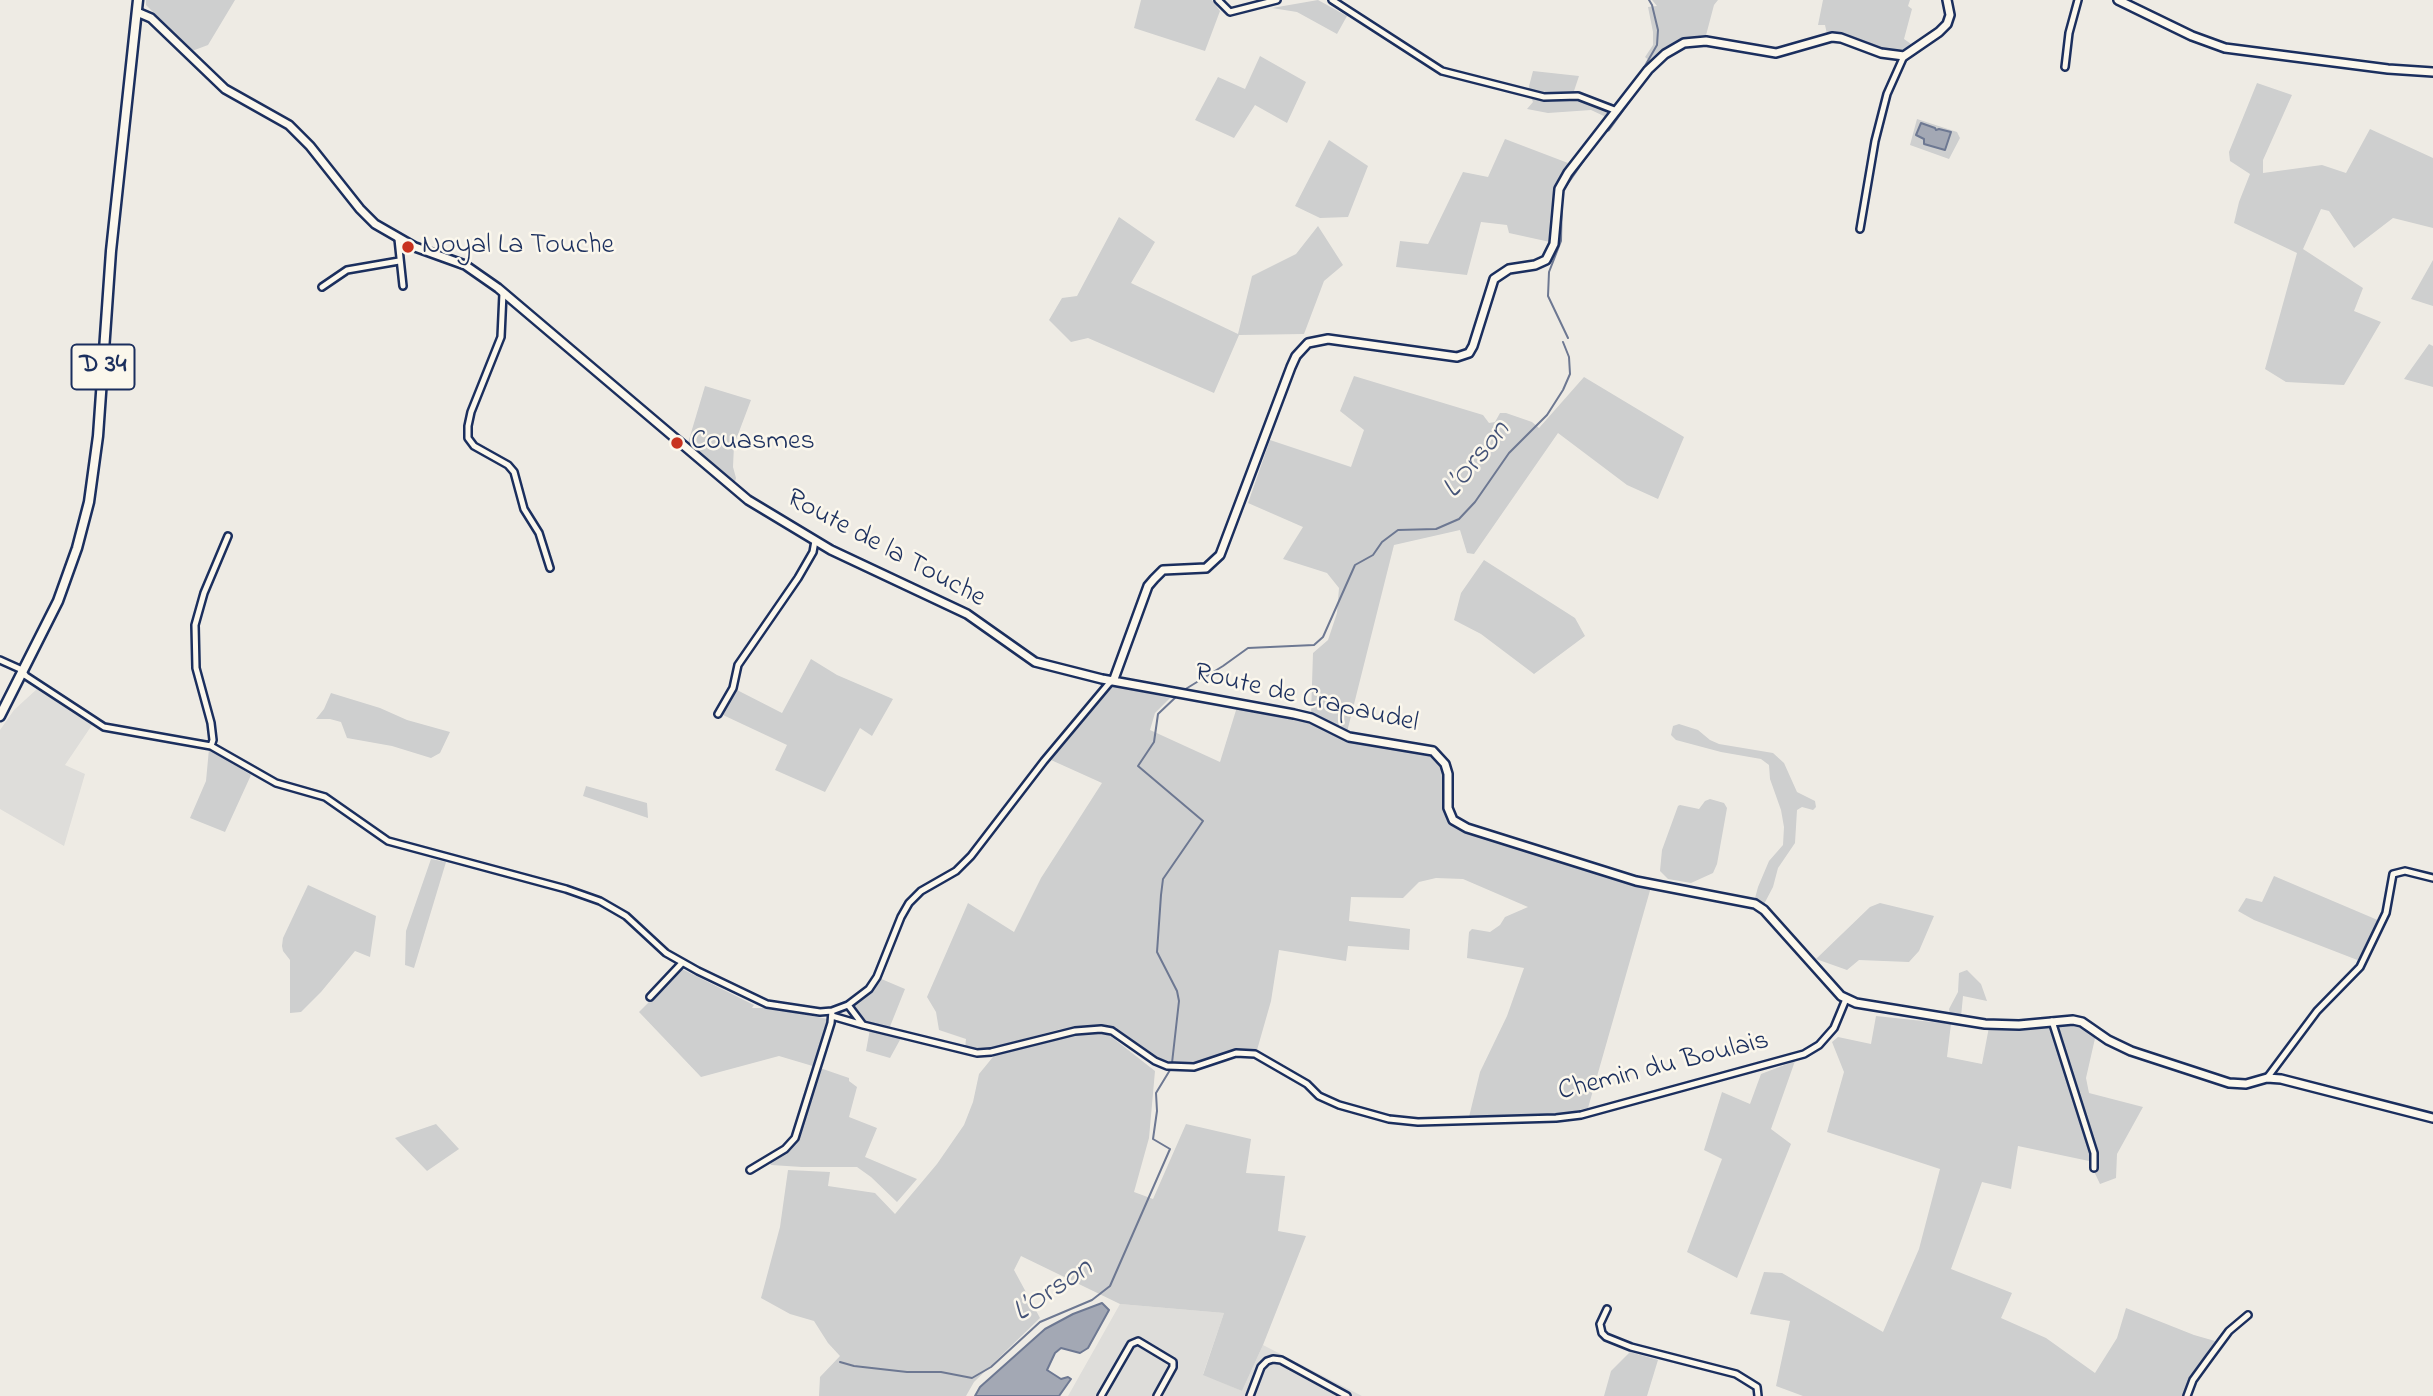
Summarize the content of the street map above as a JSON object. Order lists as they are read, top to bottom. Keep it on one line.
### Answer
{"streets":{"main road":["D 34"],"street":["Route de la Touche","Route de Crapaudel","Chemin du Boulais"]},"crossings":[["D 34","Route de la Touche"],["Route de la Touche","Route de Crapaudel"],["Route de Crapaudel","Chemin du Boulais"]],"water":["L’Orson"],"places":["Noyal La Touche","Couasmes"]}
